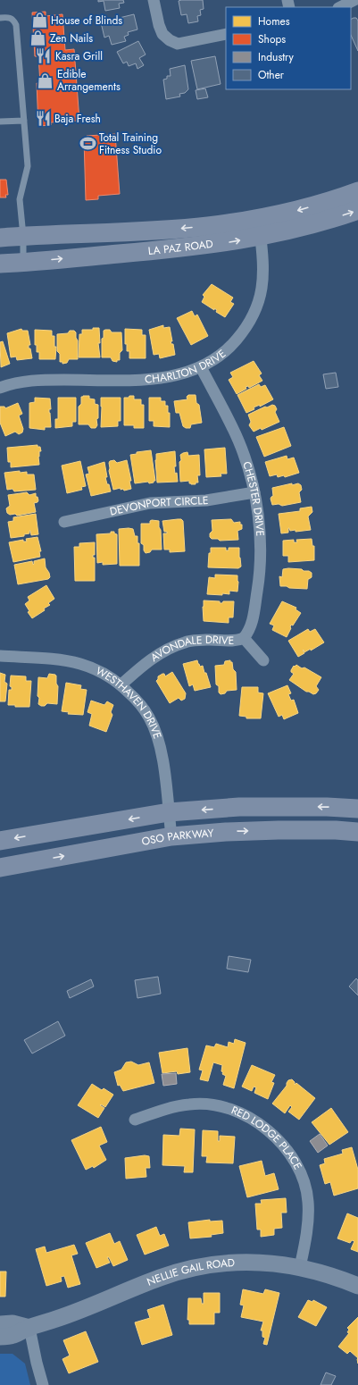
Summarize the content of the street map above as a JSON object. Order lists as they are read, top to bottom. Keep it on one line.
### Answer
{"streets":{"main road":["LA PAZ ROAD","OSO PARKWAY"],"street":["CHARLTON DRIVE","CHESTER DRIVE","DEVONPORT CIRCLE","AVONDALE DRIVE","WESTHAVEN DRIVE","RED LODGE PLACE","NELLIE GAIL ROAD"]},"crossings":[["LA PAZ ROAD","CHARLTON DRIVE"],["CHARLTON DRIVE","CHESTER DRIVE"],["CHESTER DRIVE","DEVONPORT CIRCLE"],["CHESTER DRIVE","AVONDALE DRIVE"],["AVONDALE DRIVE","WESTHAVEN DRIVE"],["WESTHAVEN DRIVE","OSO PARKWAY"],["RED LODGE PLACE","NELLIE GAIL ROAD"]],"places":{"shop":["House of Blinds","Zen Nails","Edible Arrangements"],"restaurant":["Kasra Grill","Baja Fresh"],"sports":["Total Training Fitness Studio"]},"legend":["Homes","Shops","Industry","Other"]}
